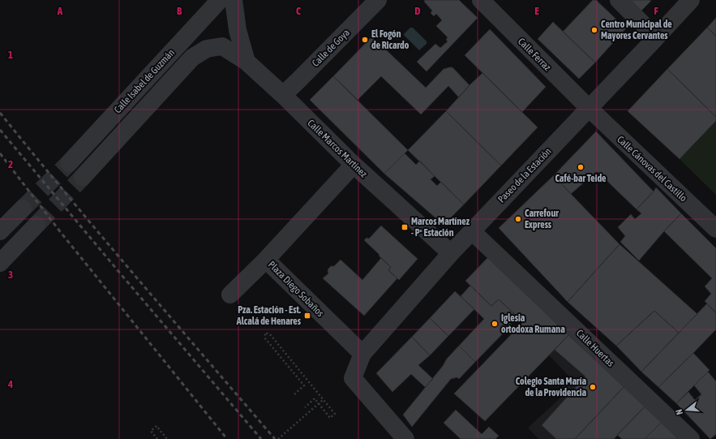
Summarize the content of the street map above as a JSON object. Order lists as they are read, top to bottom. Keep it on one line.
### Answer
{"streets":{"street":["Calle de Goya","Calle Ferraz","Calle Isabel de Guzmán","Calle Marcos Martínez","Calle Cánovas del Castillo","Paseo de la Estación","Plaza Diego Sobaños","Calle Huertas"]},"crossings":[["Calle de Goya","Calle Marcos Martínez"],["Calle Ferraz","Calle Cánovas del Castillo"],["Calle Ferraz","Paseo de la Estación"],["Calle Isabel de Guzmán","Calle Marcos Martínez"],["Calle Marcos Martínez","Paseo de la Estación"],["Calle Marcos Martínez","Plaza Diego Sobaños"],["Calle Cánovas del Castillo","Paseo de la Estación"],["Paseo de la Estación","Plaza Diego Sobaños"],["Paseo de la Estación","Calle Huertas"]],"places":{"other":["Centro Municipal de Mayores Cervantes","El Fogón de Ricardo","Café-bar Teide","Carrefour Express","Iglesia ortodoxa Rumana","Colegio Santa María de la Providencia"],"transit":["Marcos Martínez - Pº Estación","Pza. Estación - Est. Alcalá de Henares"]},"north":"left","grid":{"columns":["A","B","C","D","E","F"],"rows":["1","2","3","4"]}}
